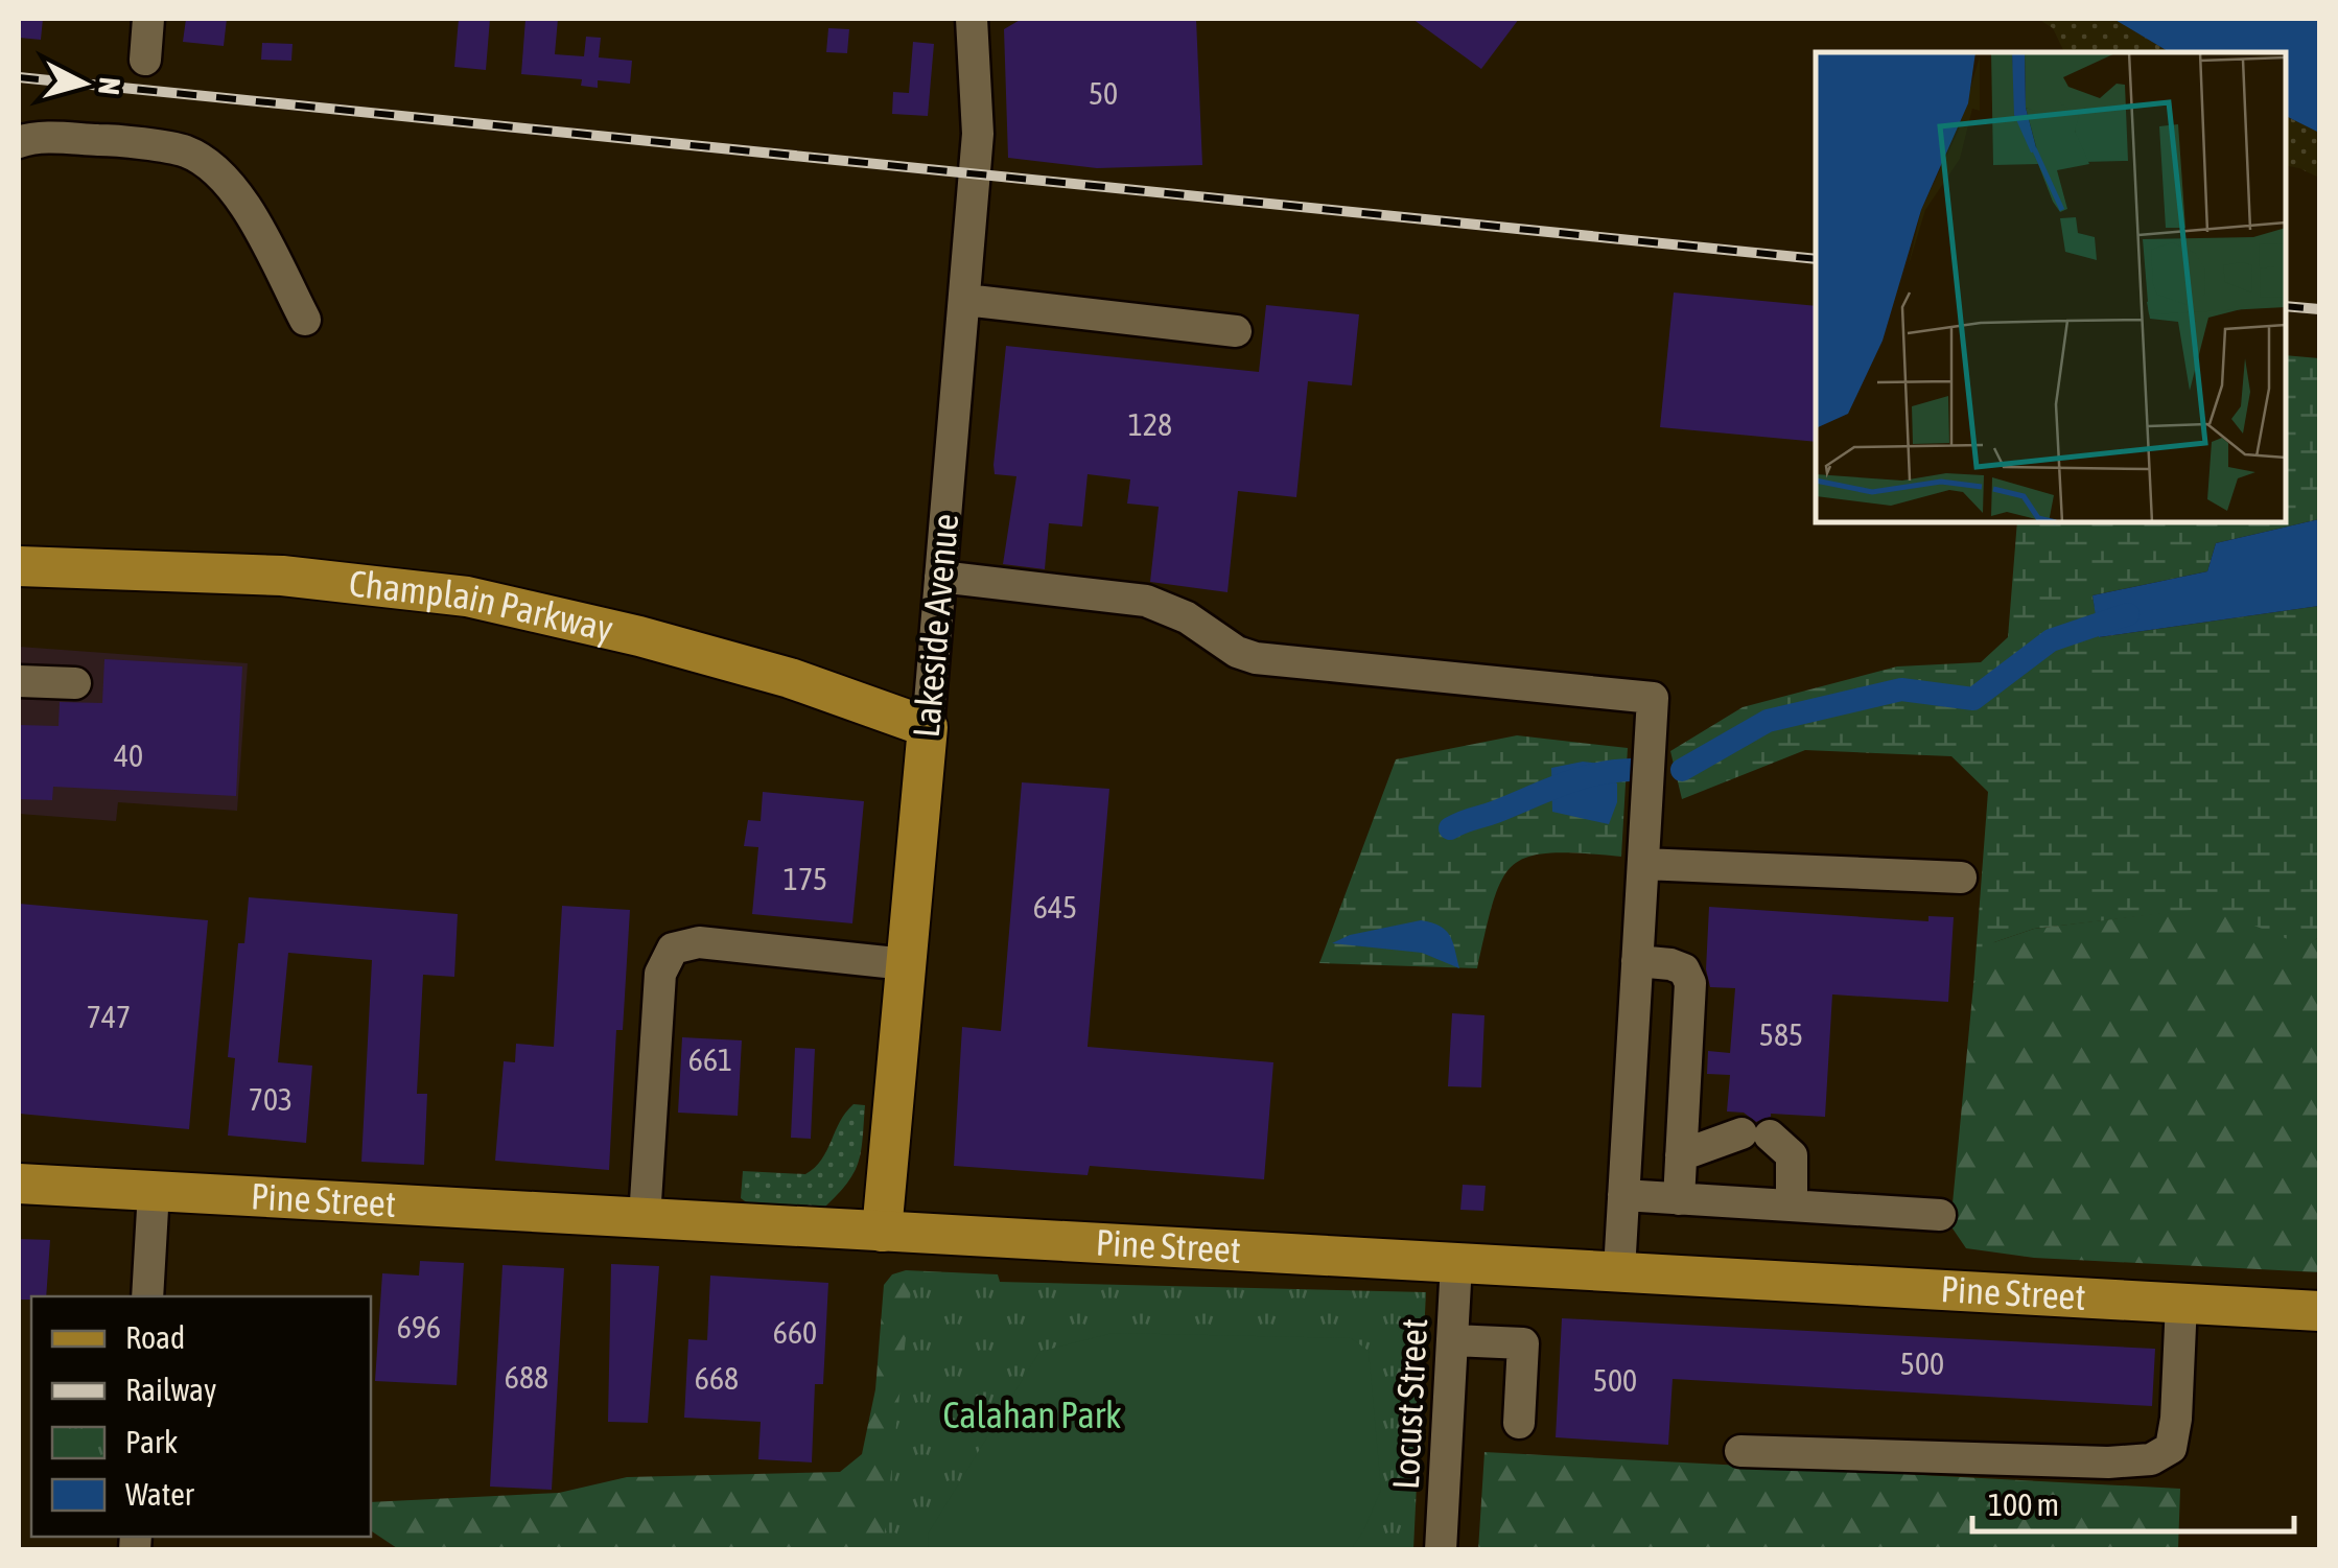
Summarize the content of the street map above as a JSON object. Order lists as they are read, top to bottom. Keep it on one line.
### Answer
{"streets":{"main road":["Champlain Parkway","Lakeside Avenue","Pine Street"],"street":["Locust Street"]},"crossings":[["Champlain Parkway","Lakeside Avenue"],["Lakeside Avenue","Pine Street"],["Pine Street","Locust Street"]],"parks":["Calahan Park"],"house_numbers":["50","128","40","175","645","747","585","661","703","696","660","500","688","668","500"],"legend":["Road","Railway","Park","Water"],"scale_bar":"100 m","north":"right"}
